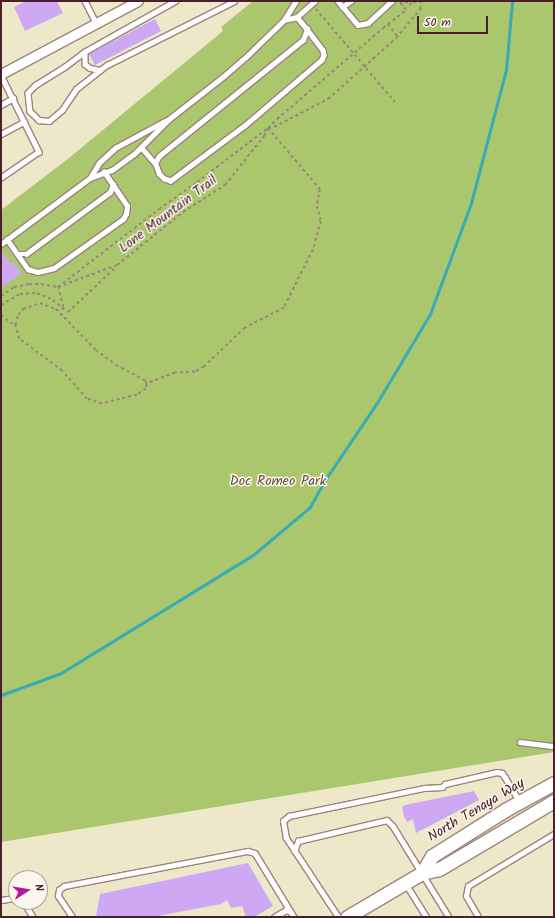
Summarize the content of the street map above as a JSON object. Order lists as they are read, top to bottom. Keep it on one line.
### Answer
{"streets":{"main road":["North Tenaya Way"],"path":["Lone Mountain Trail"]},"parks":["Doc Romeo Park"],"scale_bar":"50 m","north":"right"}
